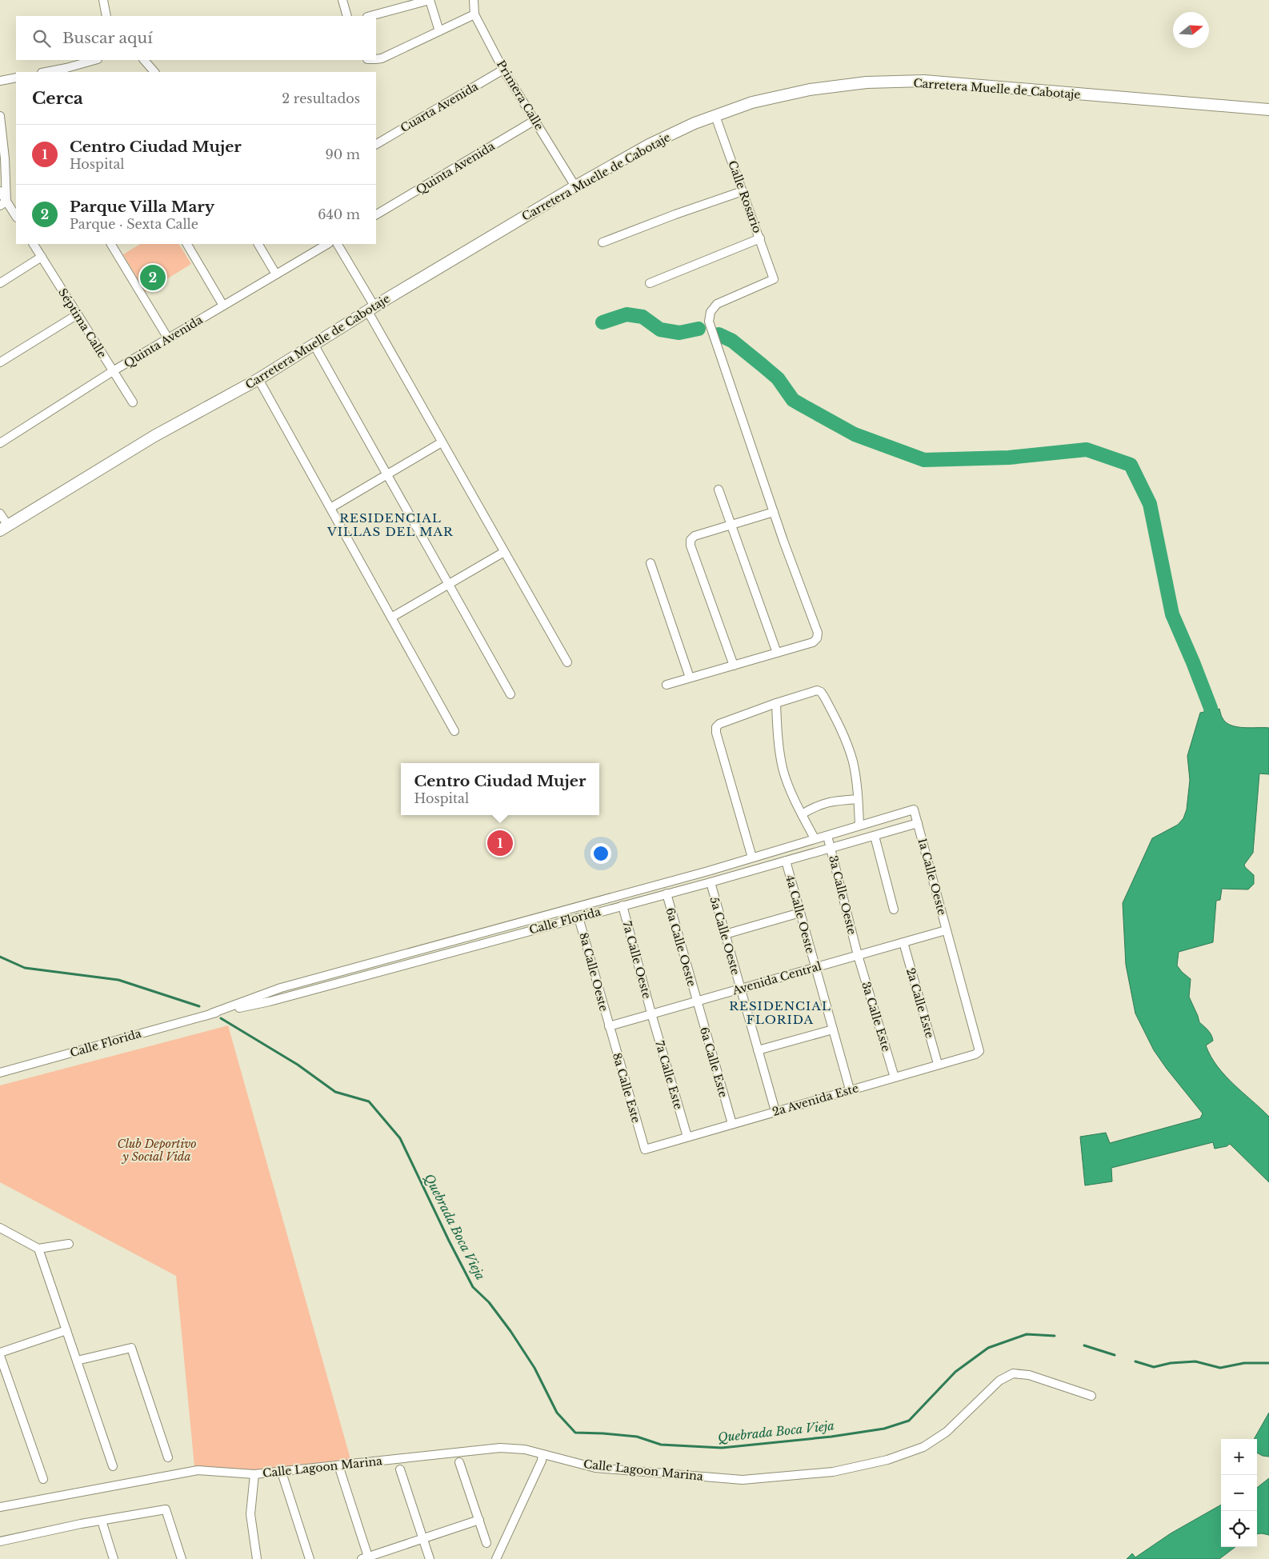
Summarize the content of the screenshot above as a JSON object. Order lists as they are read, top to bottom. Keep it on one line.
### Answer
{"streets":{"main road":["Carretera Muelle de Cabotaje"],"street":["Primera Calle","Cuarta Avenida","Quinta Avenida","Calle Rosario","Séptima Calle","1a Calle Oeste","3a Calle Oeste","4a Calle Oeste","Calle Florida","5a Calle Oeste","6a Calle Oeste","7a Calle Oeste","8a Calle Oeste","Avenida Central","2a Calle Este","3a Calle Este","6a Calle Este","7a Calle Este","8a Calle Este","2a Avenida Este","Calle Lagoon Marina"]},"crossings":[["Carretera Muelle de Cabotaje","Primera Calle"],["Carretera Muelle de Cabotaje","Calle Rosario"],["Primera Calle","Cuarta Avenida"],["Primera Calle","Quinta Avenida"],["Quinta Avenida","Séptima Calle"],["1a Calle Oeste","Calle Florida"],["1a Calle Oeste","Avenida Central"],["1a Calle Oeste","2a Avenida Este"],["3a Calle Oeste","Calle Florida"],["3a Calle Oeste","Avenida Central"],["3a Calle Oeste","3a Calle Este"],["4a Calle Oeste","Calle Florida"],["4a Calle Oeste","Avenida Central"],["4a Calle Oeste","2a Avenida Este"],["Calle Florida","5a Calle Oeste"],["Calle Florida","6a Calle Oeste"],["Calle Florida","7a Calle Oeste"],["Calle Florida","8a Calle Oeste"],["5a Calle Oeste","Avenida Central"],["5a Calle Oeste","2a Avenida Este"],["6a Calle Oeste","Avenida Central"],["6a Calle Oeste","6a Calle Este"],["7a Calle Oeste","Avenida Central"],["7a Calle Oeste","7a Calle Este"],["8a Calle Oeste","Avenida Central"],["8a Calle Oeste","8a Calle Este"],["Avenida Central","2a Calle Este"],["Avenida Central","3a Calle Este"],["Avenida Central","6a Calle Este"],["Avenida Central","7a Calle Este"],["Avenida Central","8a Calle Este"],["2a Calle Este","2a Avenida Este"],["3a Calle Este","2a Avenida Este"],["6a Calle Este","2a Avenida Este"],["7a Calle Este","2a Avenida Este"],["8a Calle Este","2a Avenida Este"]],"districts":["RESIDENCIAL VILLAS DEL MAR","RESIDENCIAL FLORIDA"],"water":["Quebrada Boca Vieja"],"parks":["Club Deportivo y Social Vida"],"north":"right","page":{"search":"Buscar aquí","heading":["Cerca","2 resultados"],"list":[{"mark":"1","name":"Centro Ciudad Mujer","note":"Hospital","value":"90 m"},{"mark":"2","name":"Parque Villa Mary","note":"Parque · Sexta Calle","value":"640 m"}],"pins":["2","1"],"popup":["Centro Ciudad Mujer","Hospital"],"map_buttons":["+","−"]}}
